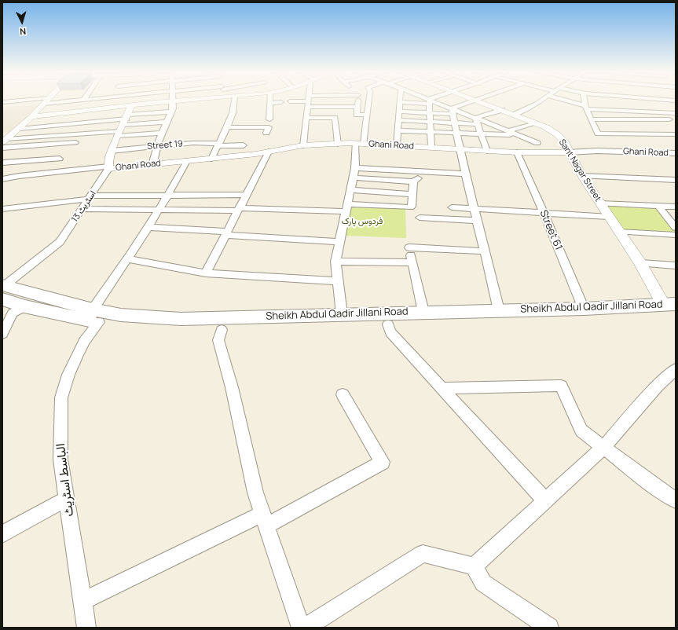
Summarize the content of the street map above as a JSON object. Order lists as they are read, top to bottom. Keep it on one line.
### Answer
{"streets":{"main road":["Sant Nagar Street","Sheikh Abdul Qadir Jillani Road"],"street":["Street 19","Ghani Road","اسٹریٹ 13","Street 61","الباسط اسٹریٹ"]},"crossings":[["Street 19","اسٹریٹ 13"],["Ghani Road","Sant Nagar Street"],["Ghani Road","اسٹریٹ 13"],["Ghani Road","Street 61"],["Ghani Road","الباسط اسٹریٹ"],["Sant Nagar Street","Sheikh Abdul Qadir Jillani Road"],["اسٹریٹ 13","Sheikh Abdul Qadir Jillani Road"],["Street 61","Sheikh Abdul Qadir Jillani Road"],["Sheikh Abdul Qadir Jillani Road","الباسط اسٹریٹ"]],"parks":["فردوس پارک"],"north":"bottom"}
